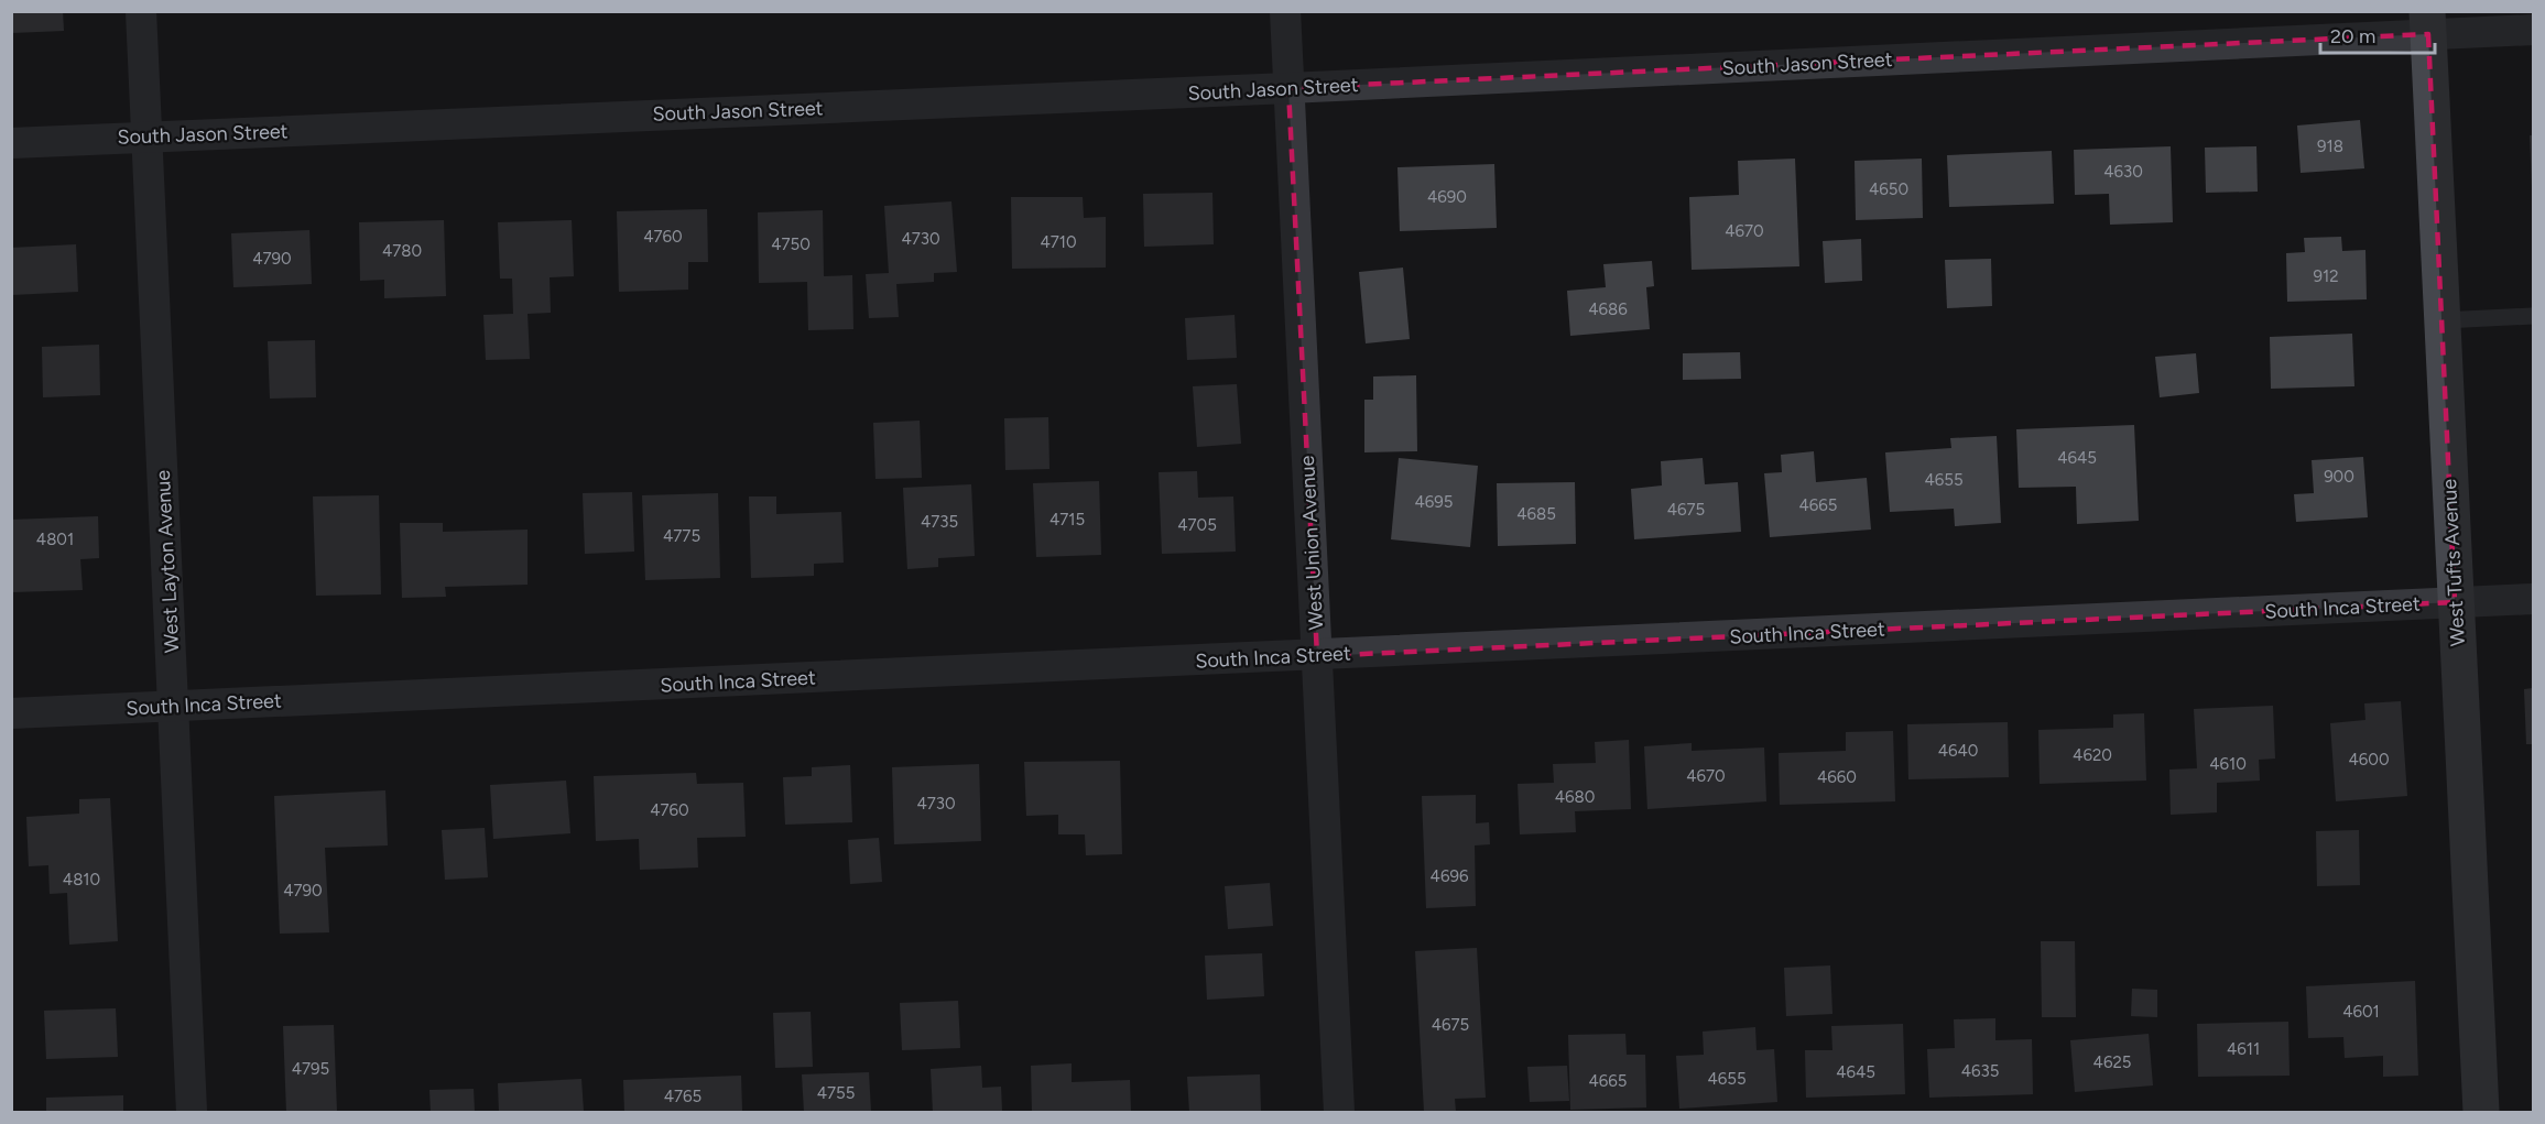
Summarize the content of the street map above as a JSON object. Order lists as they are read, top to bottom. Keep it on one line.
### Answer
{"streets":{"street":["South Jason Street","West Union Avenue","West Layton Avenue","West Tufts Avenue","South Inca Street"]},"crossings":[["South Jason Street","West Union Avenue"],["South Jason Street","West Layton Avenue"],["South Jason Street","West Tufts Avenue"],["West Union Avenue","South Inca Street"],["West Layton Avenue","South Inca Street"],["West Tufts Avenue","South Inca Street"]],"house_numbers":["918","4630","4650","4690","4670","4760","4730","4710","4750","4780","4790","912","4686","4645","900","4655","4695","4665","4675","4685","4715","4735","4705","4775","4801","4640","4620","4600","4610","4670","4660","4680","4730","4760","4696","4810","4790","4601","4675","4611","4625","4795","4635","4645","4655","4665","4755","4765"],"scale_bar":"20 m"}
